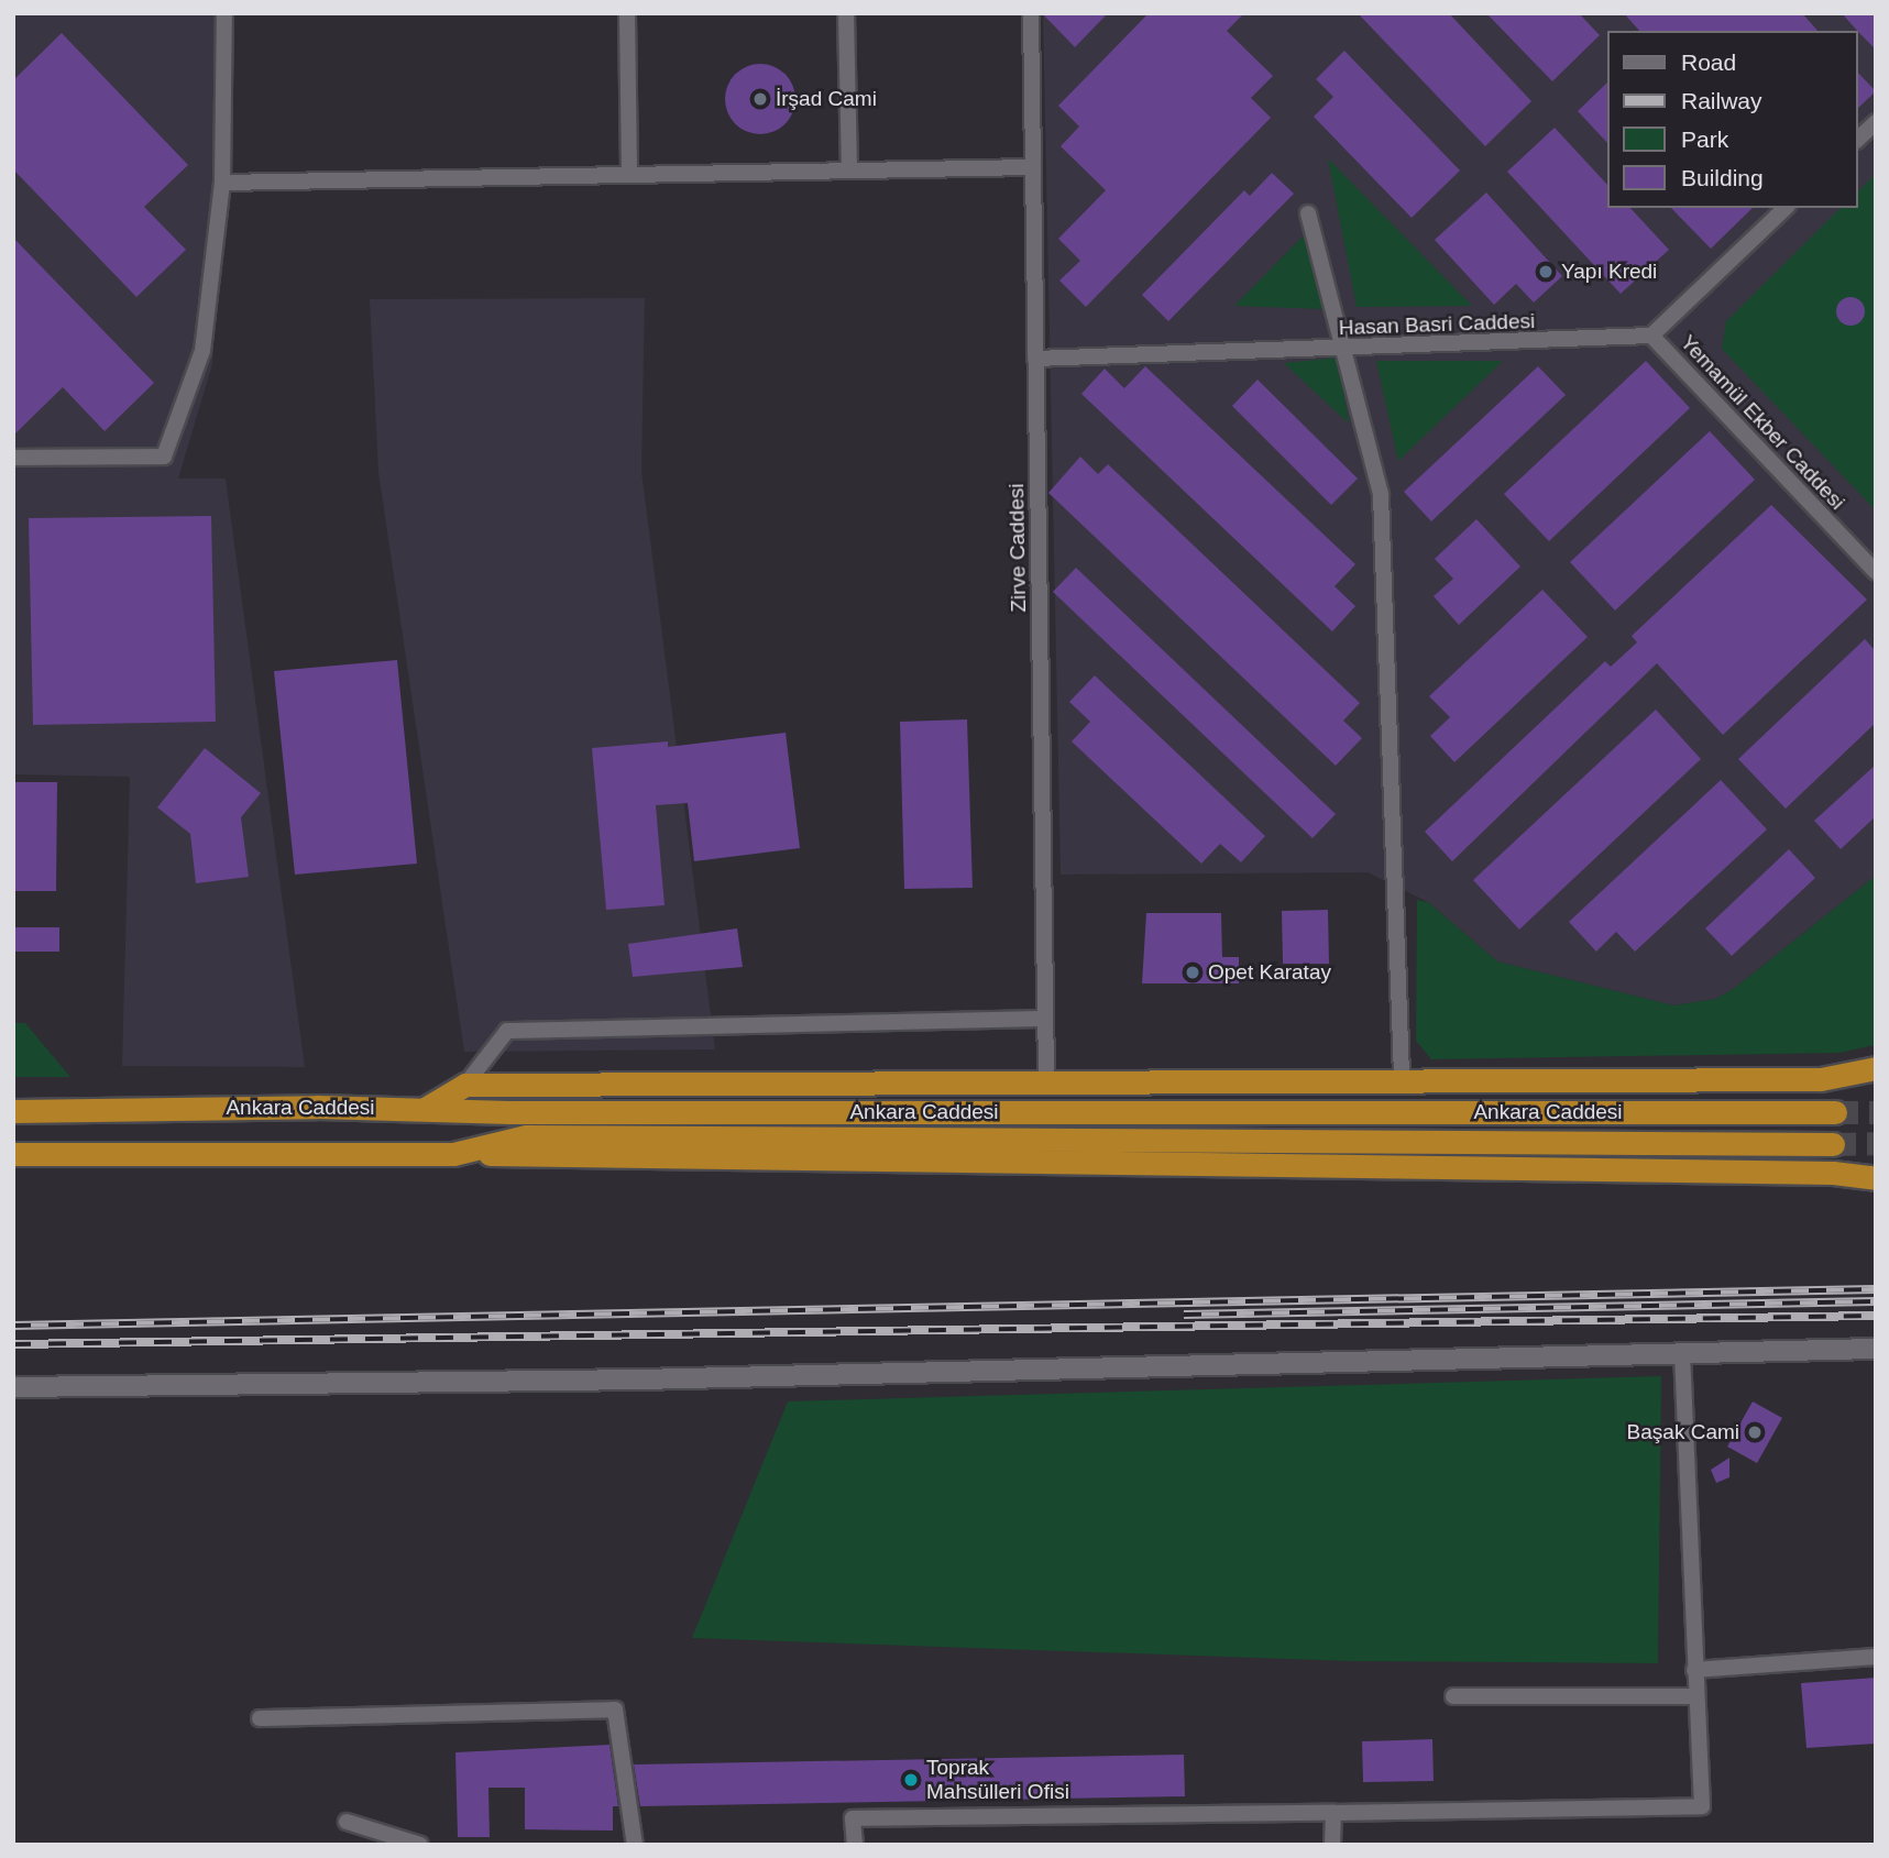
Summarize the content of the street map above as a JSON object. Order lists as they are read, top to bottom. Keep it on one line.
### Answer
{"streets":{"highway":["Ankara Caddesi"],"street":["Hasan Basri Caddesi","Yemamül Ekber Caddesi","Zirve Caddesi"]},"crossings":[["Hasan Basri Caddesi","Yemamül Ekber Caddesi"],["Hasan Basri Caddesi","Zirve Caddesi"]],"places":["İrşad Cami","Yapı Kredi","Opet Karatay","Başak Cami","Toprak Mahsülleri Ofisi"],"legend":["Road","Railway","Park","Building"]}
